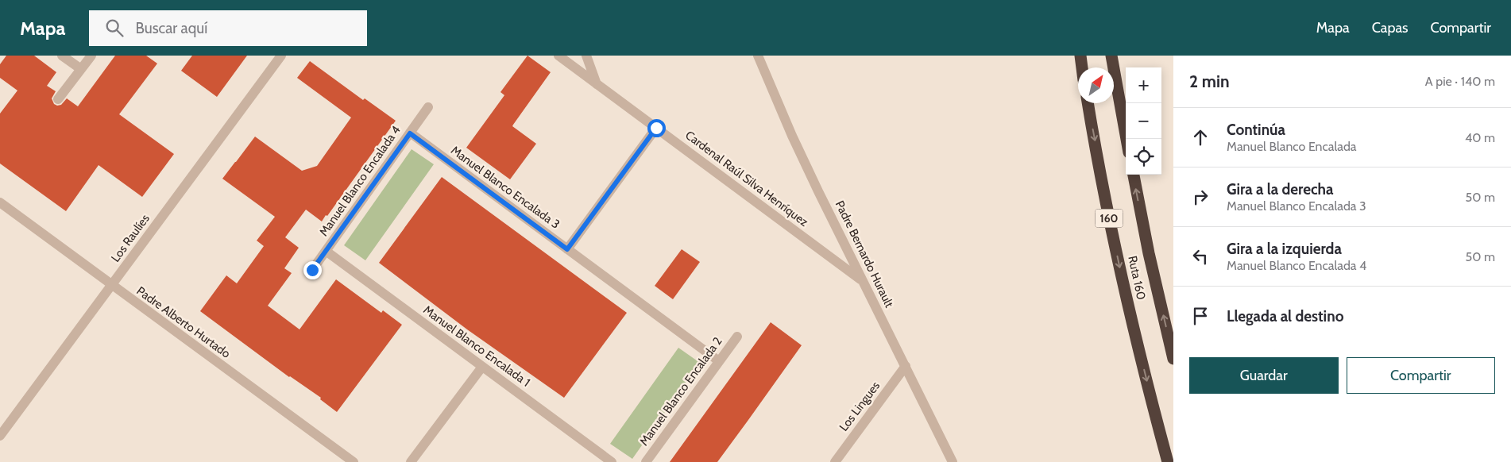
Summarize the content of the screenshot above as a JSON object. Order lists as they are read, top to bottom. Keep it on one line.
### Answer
{"streets":{"highway":["160","Ruta 160"],"street":["Cardenal Raúl Silva Henríquez","Manuel Blanco Encalada 4","Manuel Blanco Encalada 3","Los Raulíes","Padre Bernardo Hurault","Padre Alberto Hurtado","Manuel Blanco Encalada 1","Manuel Blanco Encalada 2","Los Lingues"]},"crossings":[["Cardenal Raúl Silva Henríquez","Padre Bernardo Hurault"],["Manuel Blanco Encalada 4","Manuel Blanco Encalada 3"],["Manuel Blanco Encalada 4","Manuel Blanco Encalada 1"],["Manuel Blanco Encalada 3","Manuel Blanco Encalada 2"],["Los Raulíes","Padre Alberto Hurtado"],["Padre Bernardo Hurault","Los Lingues"]],"north":"top right","page":{"header":"Mapa","search":"Buscar aquí","nav":["Mapa","Capas","Compartir"],"heading":["2 min","A pie · 140 m"],"map_buttons":["+","−"],"list":[["Continúa","Manuel Blanco Encalada","40 m"],["Gira a la derecha","Manuel Blanco Encalada 3","50 m"],["Gira a la izquierda","Manuel Blanco Encalada 4","50 m"],"Llegada al destino"],"buttons":["Guardar","Compartir"]}}
